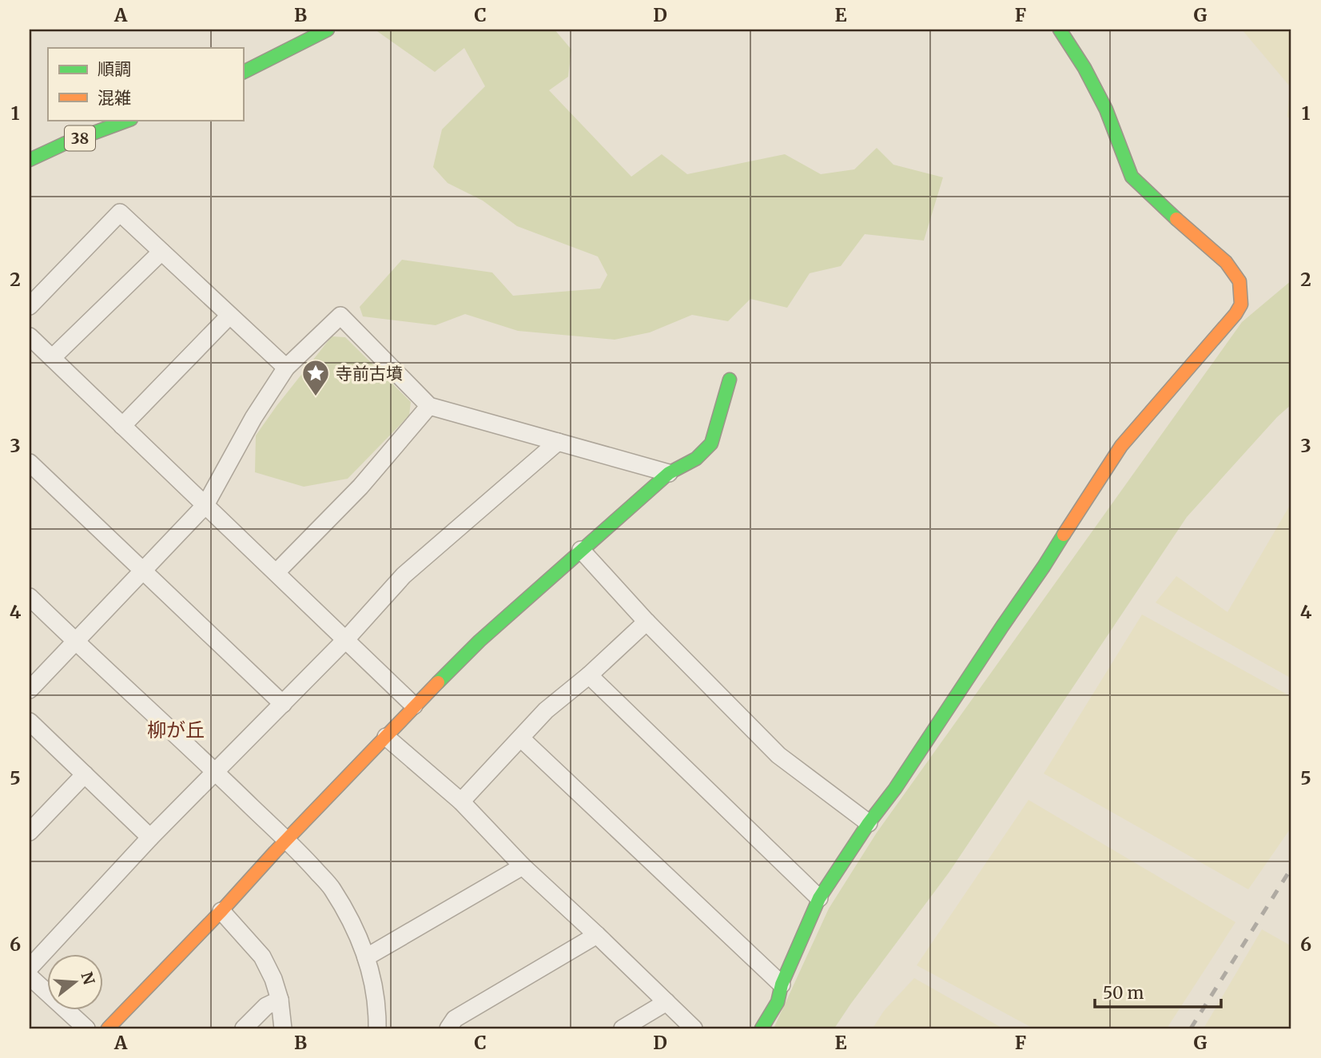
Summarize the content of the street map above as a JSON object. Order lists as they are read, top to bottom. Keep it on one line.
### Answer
{"streets":{"street":["38"]},"districts":["柳が丘"],"places":{"place":["寺前古墳"]},"legend":["順調","混雑"],"scale_bar":"50 m","north":"right","grid":{"columns":["A","B","C","D","E","F","G"],"rows":["1","2","3","4","5","6"]}}
